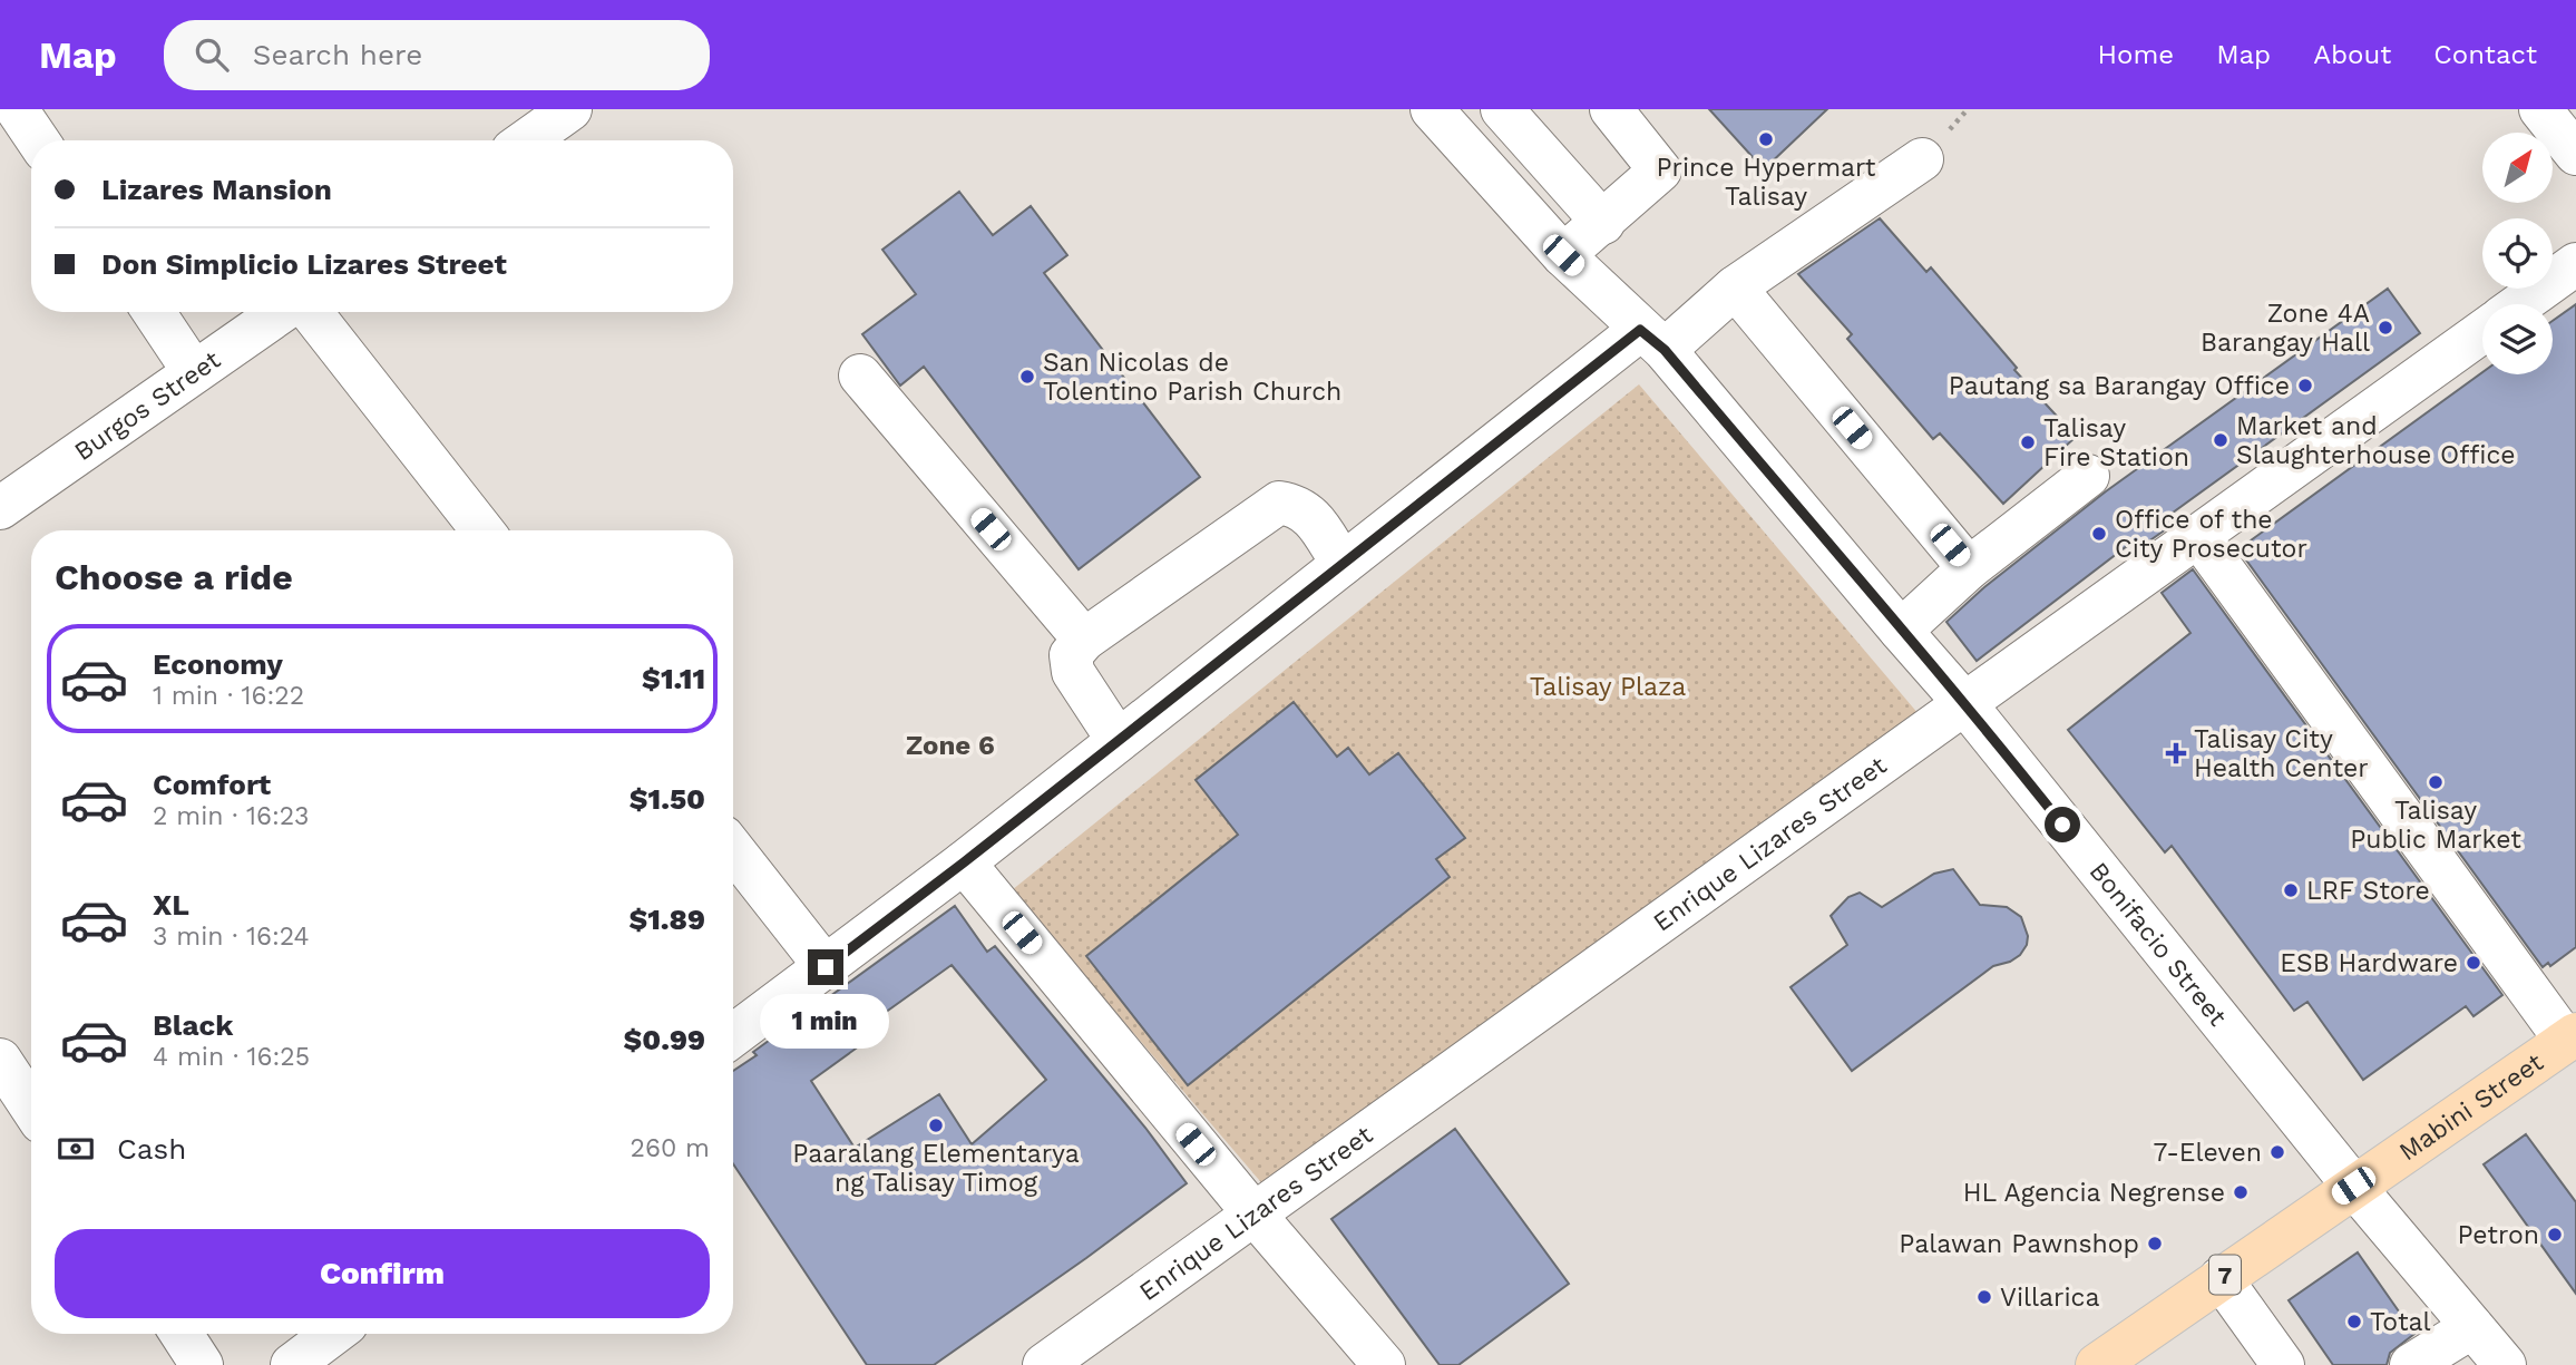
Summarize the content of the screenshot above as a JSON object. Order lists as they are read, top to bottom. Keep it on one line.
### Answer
{"streets":{"main road":["Mabini Street","7"],"street":["Burgos Street","Enrique Lizares Street","Bonifacio Street"]},"crossings":[["Enrique Lizares Street","Bonifacio Street"],["Bonifacio Street","Mabini Street"]],"districts":["Zone 6"],"parks":["Talisay Plaza"],"places":{"other":["Prince Hypermart Talisay","Zone 4A Barangay Hall","San Nicolas de Tolentino Parish Church","Pautang sa Barangay Office","Market and Slaughterhouse Office","Talisay Fire Station","Office of the City Prosecutor","Talisay Public Market","LRF Store","ESB Hardware","Paaralang Elementarya ng Talisay Timog","7-Eleven","HL Agencia Negrense","Petron","Palawan Pawnshop","Villarica","Total"],"health":["Talisay City Health Center"]},"north":"top right","page":{"header":"Map","search":"Search here","nav":["Home","Map","About","Contact"],"banner":["Lizares Mansion","Don Simplicio Lizares Street"],"heading":"Choose a ride","list":[{"name":"Economy","note":"1 min · 16:22","value":"$1.11"},{"name":"Comfort","note":"2 min · 16:23","value":"$1.50"},{"name":"XL","note":"3 min · 16:24","value":"$1.89"},{"name":"Black","note":"4 min · 16:25","value":"$0.99"}],"bubble":"1 min","pay":["Cash","260 m"],"buttons":"Confirm"}}
